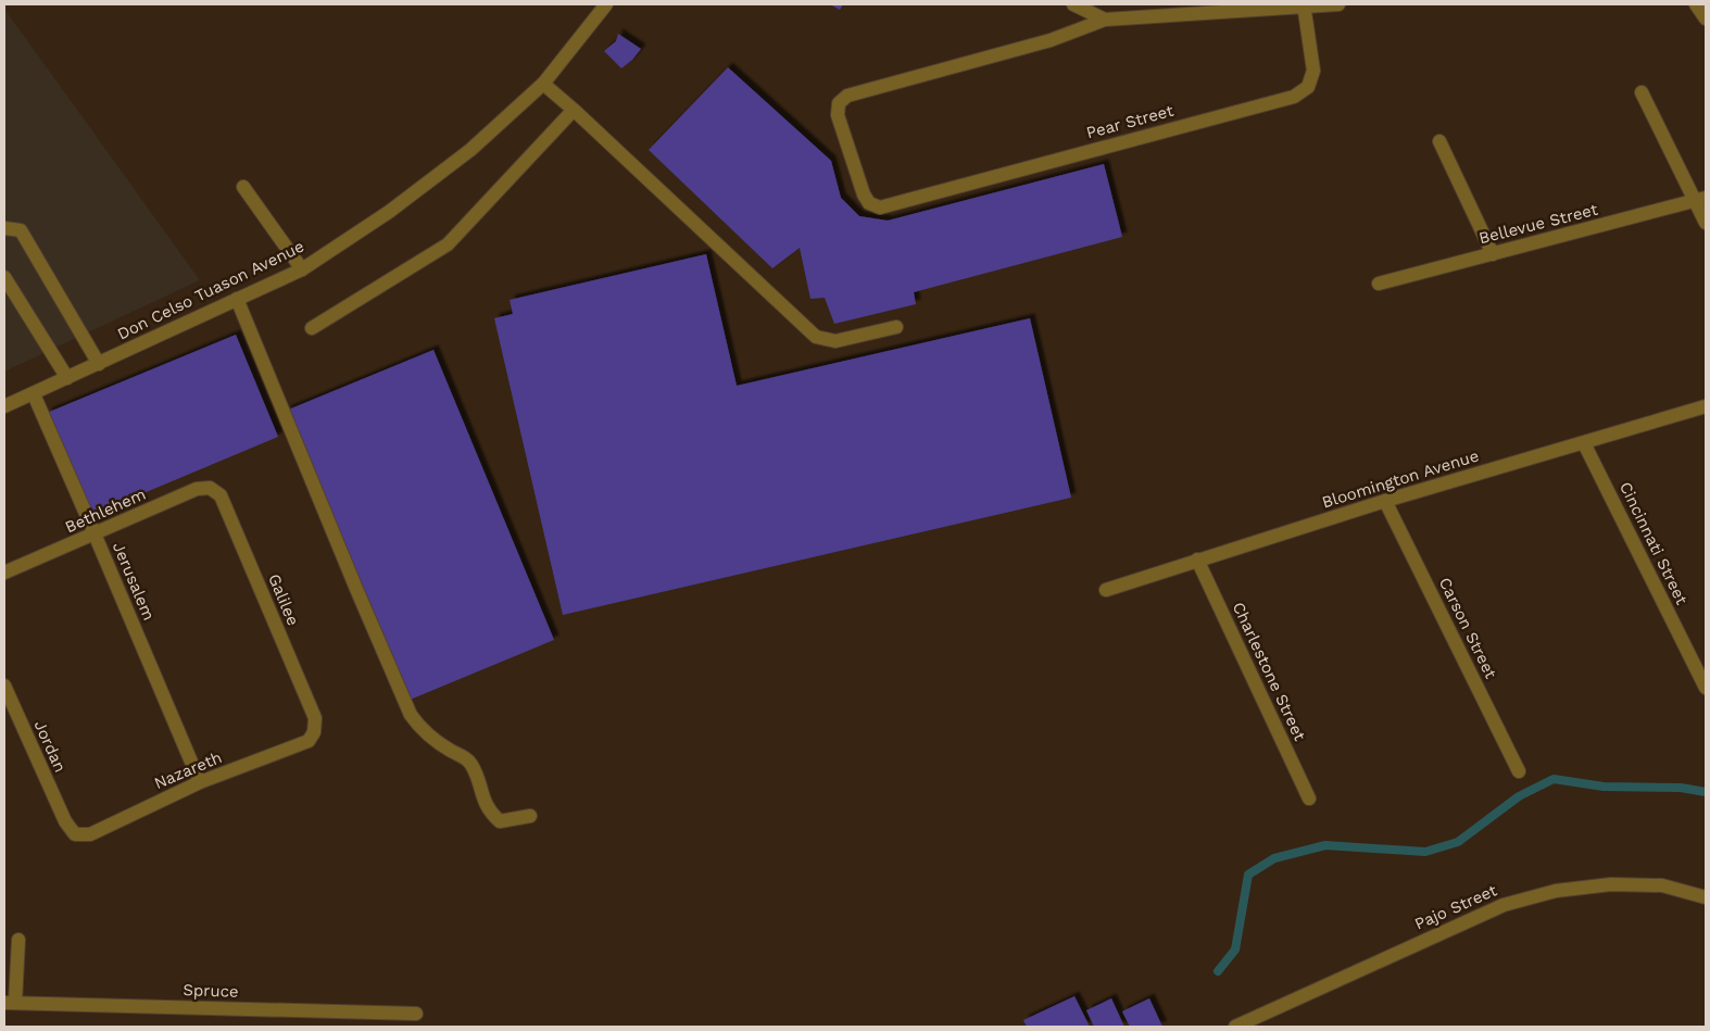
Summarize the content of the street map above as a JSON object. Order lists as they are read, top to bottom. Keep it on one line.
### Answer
{"streets":{"street":["Pear Street","Bellevue Street","Don Celso Tuason Avenue","Bloomington Avenue","Bethlehem","Cincinnati Street","Jerusalem","Galilee","Carson Street","Charlestone Street","Jordan","Nazareth","Pajo Street","Spruce"]},"crossings":[["Don Celso Tuason Avenue","Jerusalem"],["Bloomington Avenue","Cincinnati Street"],["Bloomington Avenue","Carson Street"],["Bloomington Avenue","Charlestone Street"],["Bethlehem","Jerusalem"],["Bethlehem","Galilee"],["Jerusalem","Nazareth"],["Galilee","Nazareth"],["Jordan","Nazareth"]]}
